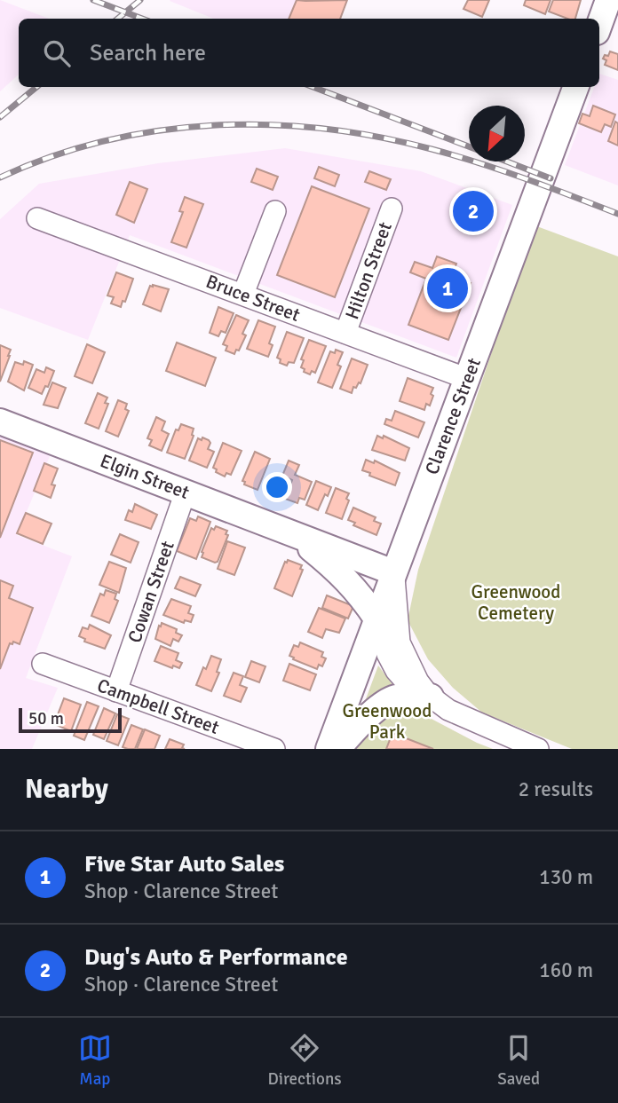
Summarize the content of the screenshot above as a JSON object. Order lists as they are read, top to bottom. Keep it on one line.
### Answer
{"streets":{"main road":["Clarence Street","Elgin Street"],"street":["Hilton Street","Bruce Street","Cowan Street","Campbell Street"]},"crossings":[["Hilton Street","Bruce Street"],["Bruce Street","Clarence Street"],["Clarence Street","Elgin Street"],["Elgin Street","Cowan Street"],["Cowan Street","Campbell Street"]],"parks":["Greenwood Cemetery","Greenwood Park"],"scale_bar":"50 m","north":"bottom left","page":{"search":"Search here","pins":["2","1"],"scale":"50 m","heading":["Nearby","2 results"],"list":[{"mark":"1","name":"Five Star Auto Sales","note":"Shop · Clarence Street","value":"130 m"},{"mark":"2","name":"Dug's Auto & Performance","note":"Shop · Clarence Street","value":"160 m"}],"nav":["Map","Directions","Saved"]}}
